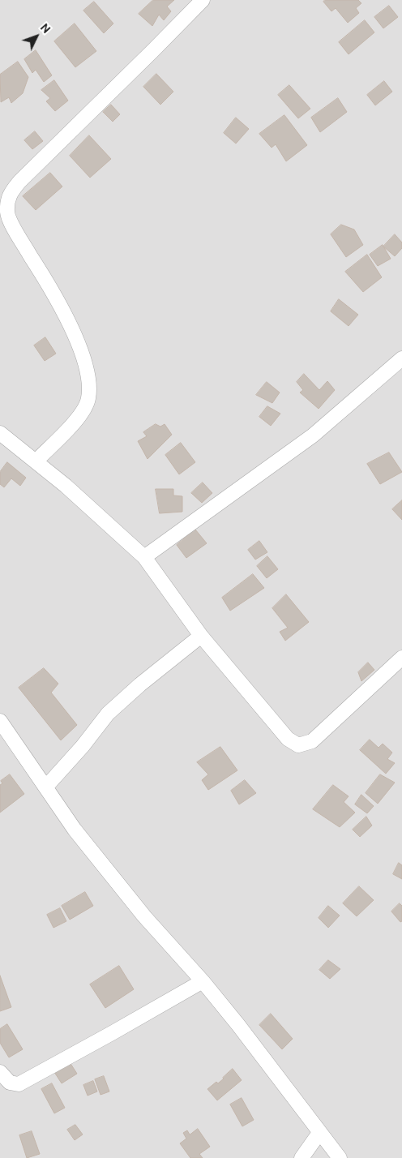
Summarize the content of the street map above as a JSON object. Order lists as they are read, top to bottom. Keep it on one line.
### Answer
{"north":"top right"}
